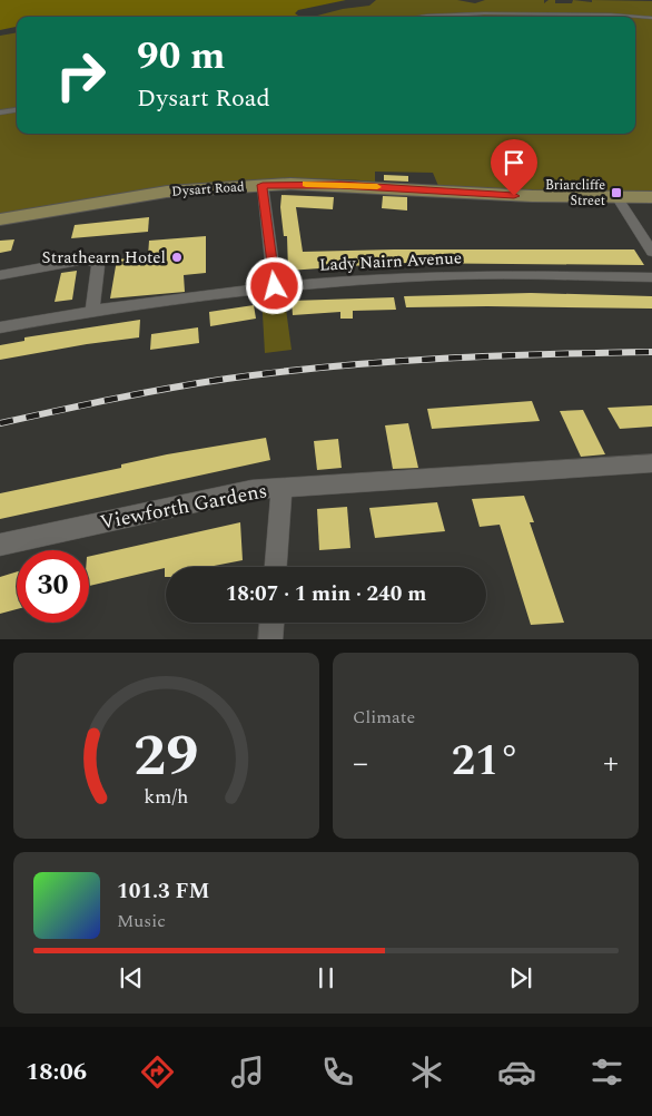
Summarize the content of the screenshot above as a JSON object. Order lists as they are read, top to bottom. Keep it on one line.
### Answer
{"streets":{"main road":["Dysart Road"],"street":["Lady Nairn Avenue","Viewforth Gardens"]},"places":{"transit":["Briarcliffe Street"],"other":["Strathearn Hotel"]},"page":{"turn":["90 m","Dysart Road"],"limit":"30","trip":"18:07 · 1 min · 240 m","tile":"Climate","heat":["−","21°","+"],"song":["101.3 FM","Music"],"tabs":"18:06","gauge":["29","km/h"]}}
